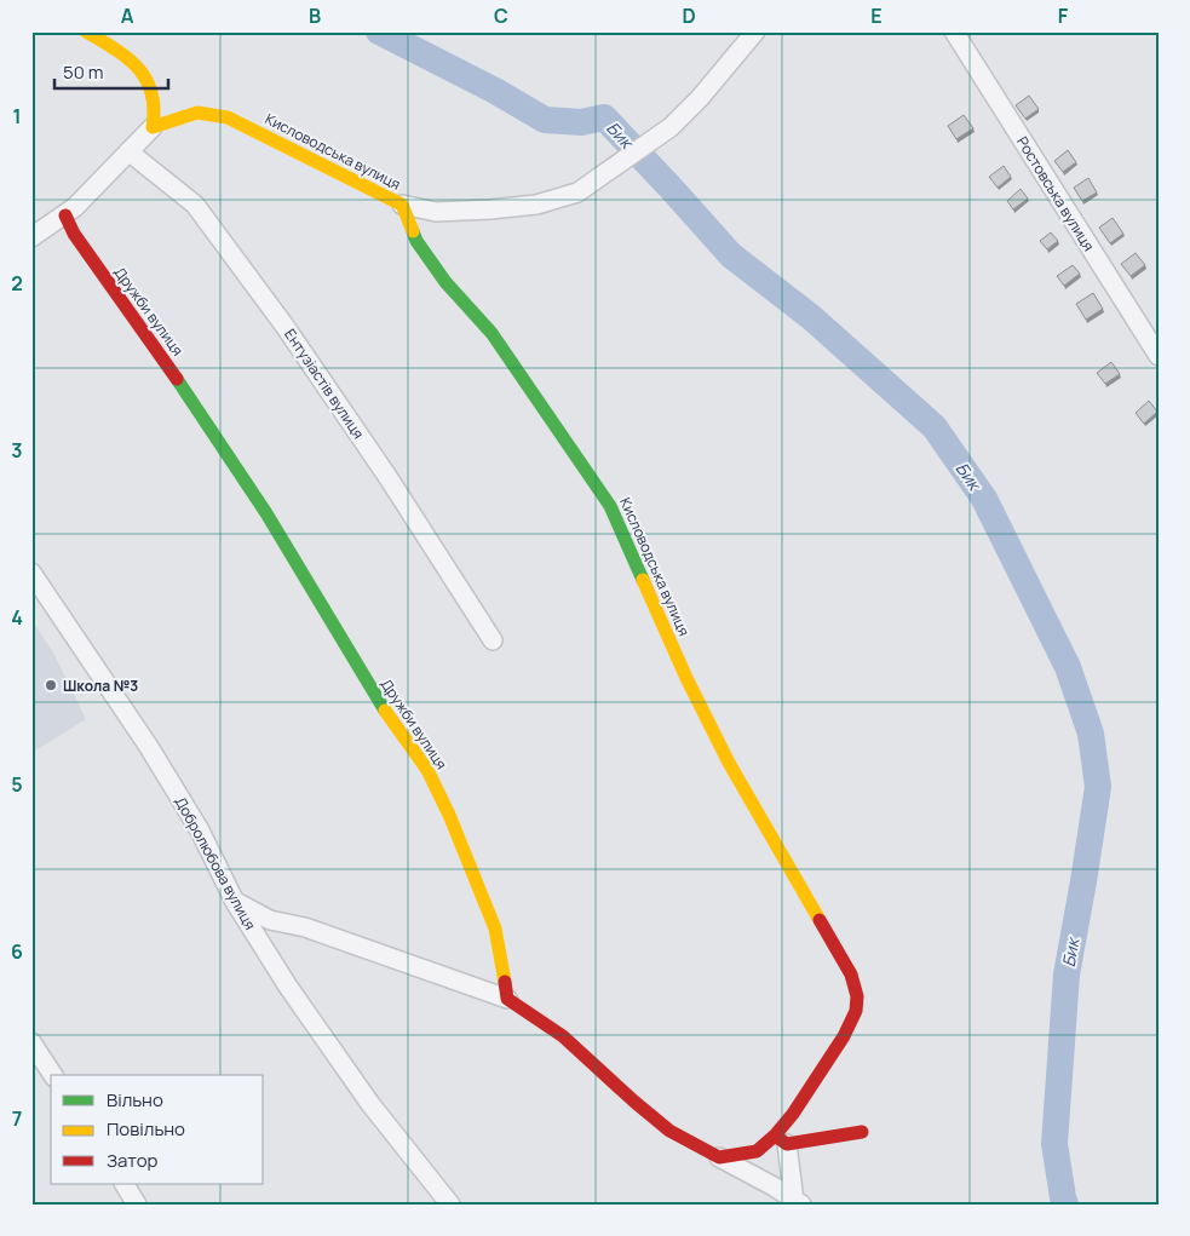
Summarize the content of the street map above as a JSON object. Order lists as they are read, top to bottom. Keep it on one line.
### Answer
{"streets":{"street":["Кисловодська вулиця","Ростовська вулиця","Дружби вулиця","Ентузіастів вулиця","Добролюбова вулиця"]},"water":["Бик"],"places":["Школа №3"],"legend":["Вільно","Повільно","Затор"],"scale_bar":"50 m","grid":{"columns":["A","B","C","D","E","F"],"rows":["1","2","3","4","5","6","7"]}}
